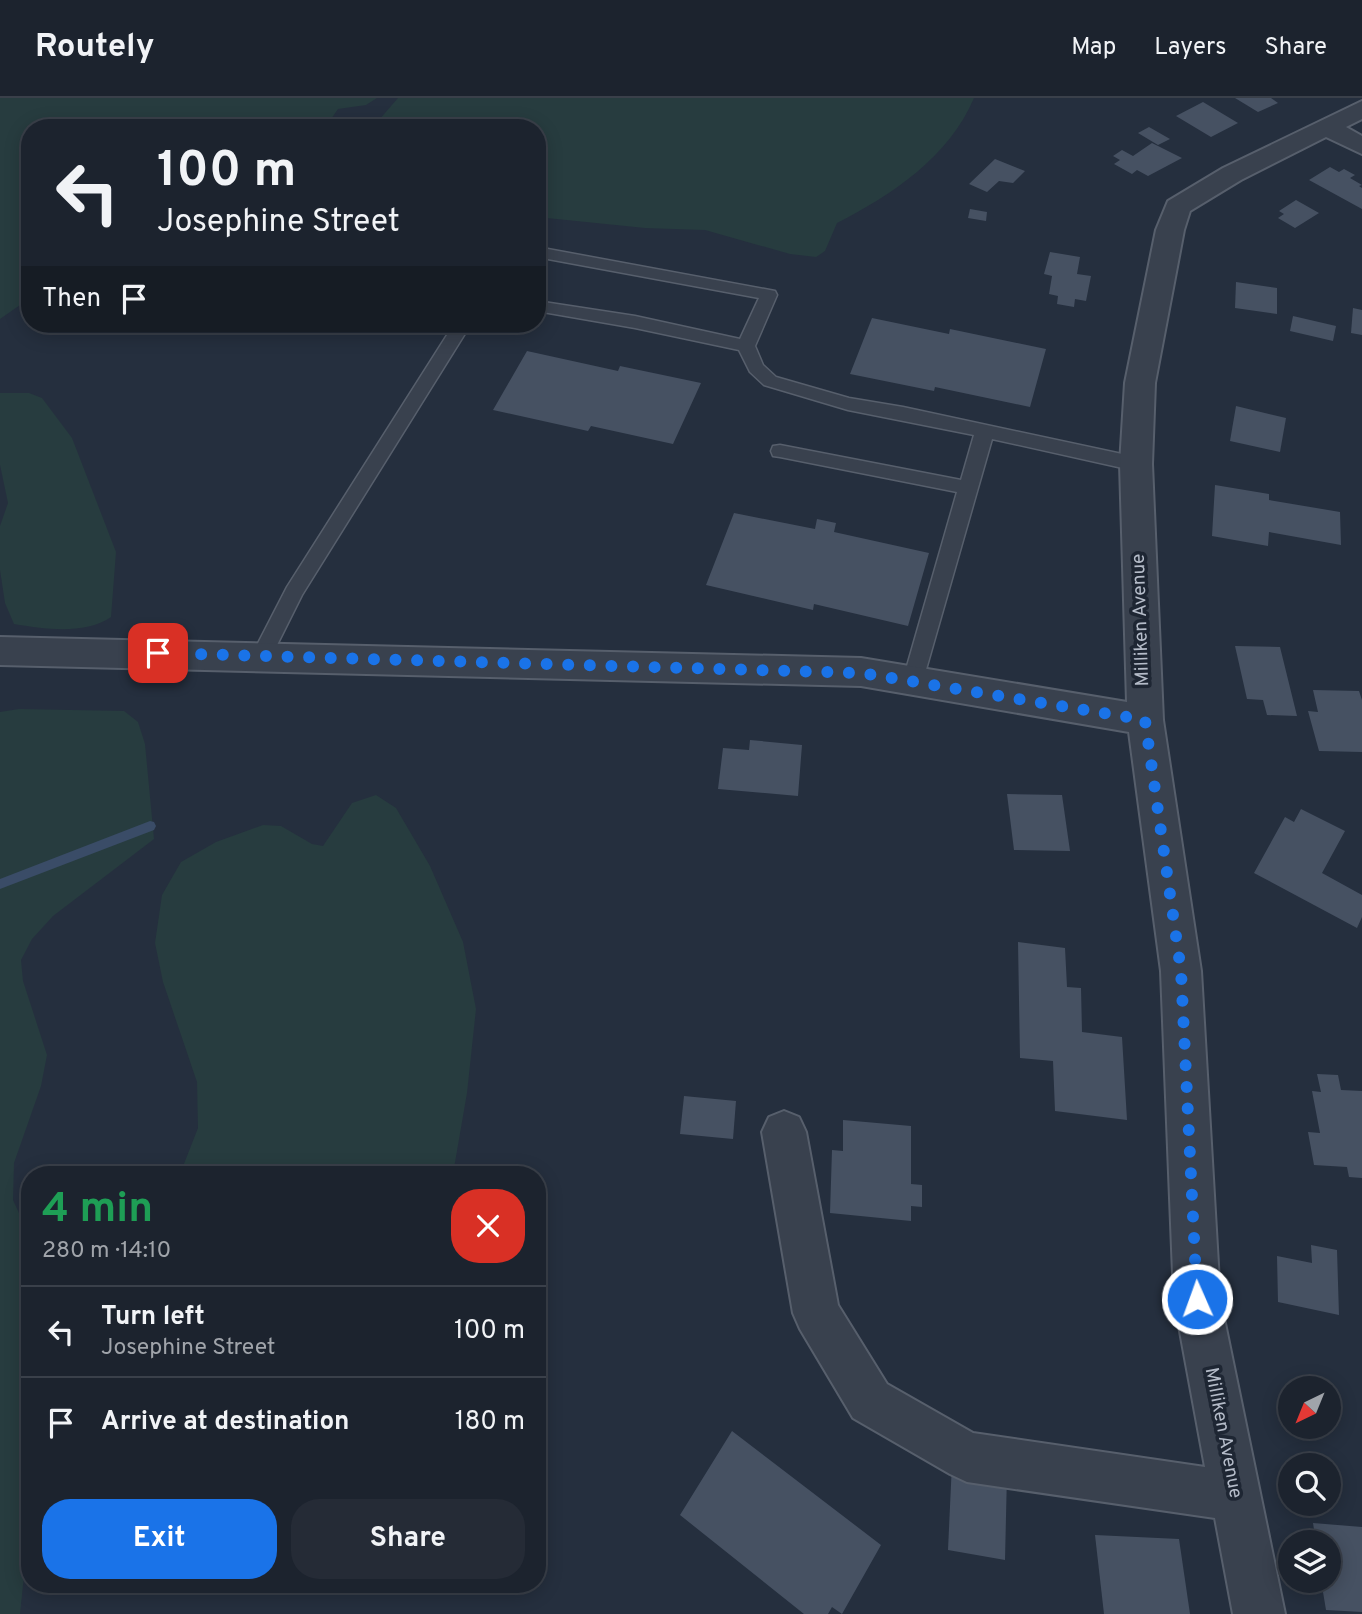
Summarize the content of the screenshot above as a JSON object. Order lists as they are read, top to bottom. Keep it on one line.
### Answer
{"streets":{"street":["Milliken Avenue"]},"north":"bottom left","page":{"header":"Routely","nav":["Map","Layers","Share"],"turn":["100 m","Josephine Street"],"then":"Then","heading":["4 min","280 m · 14:10"],"list":[{"name":"Turn left","note":"Josephine Street","value":"100 m"},{"name":"Arrive at destination","value":"180 m"}],"buttons":["Exit","Share"]}}
